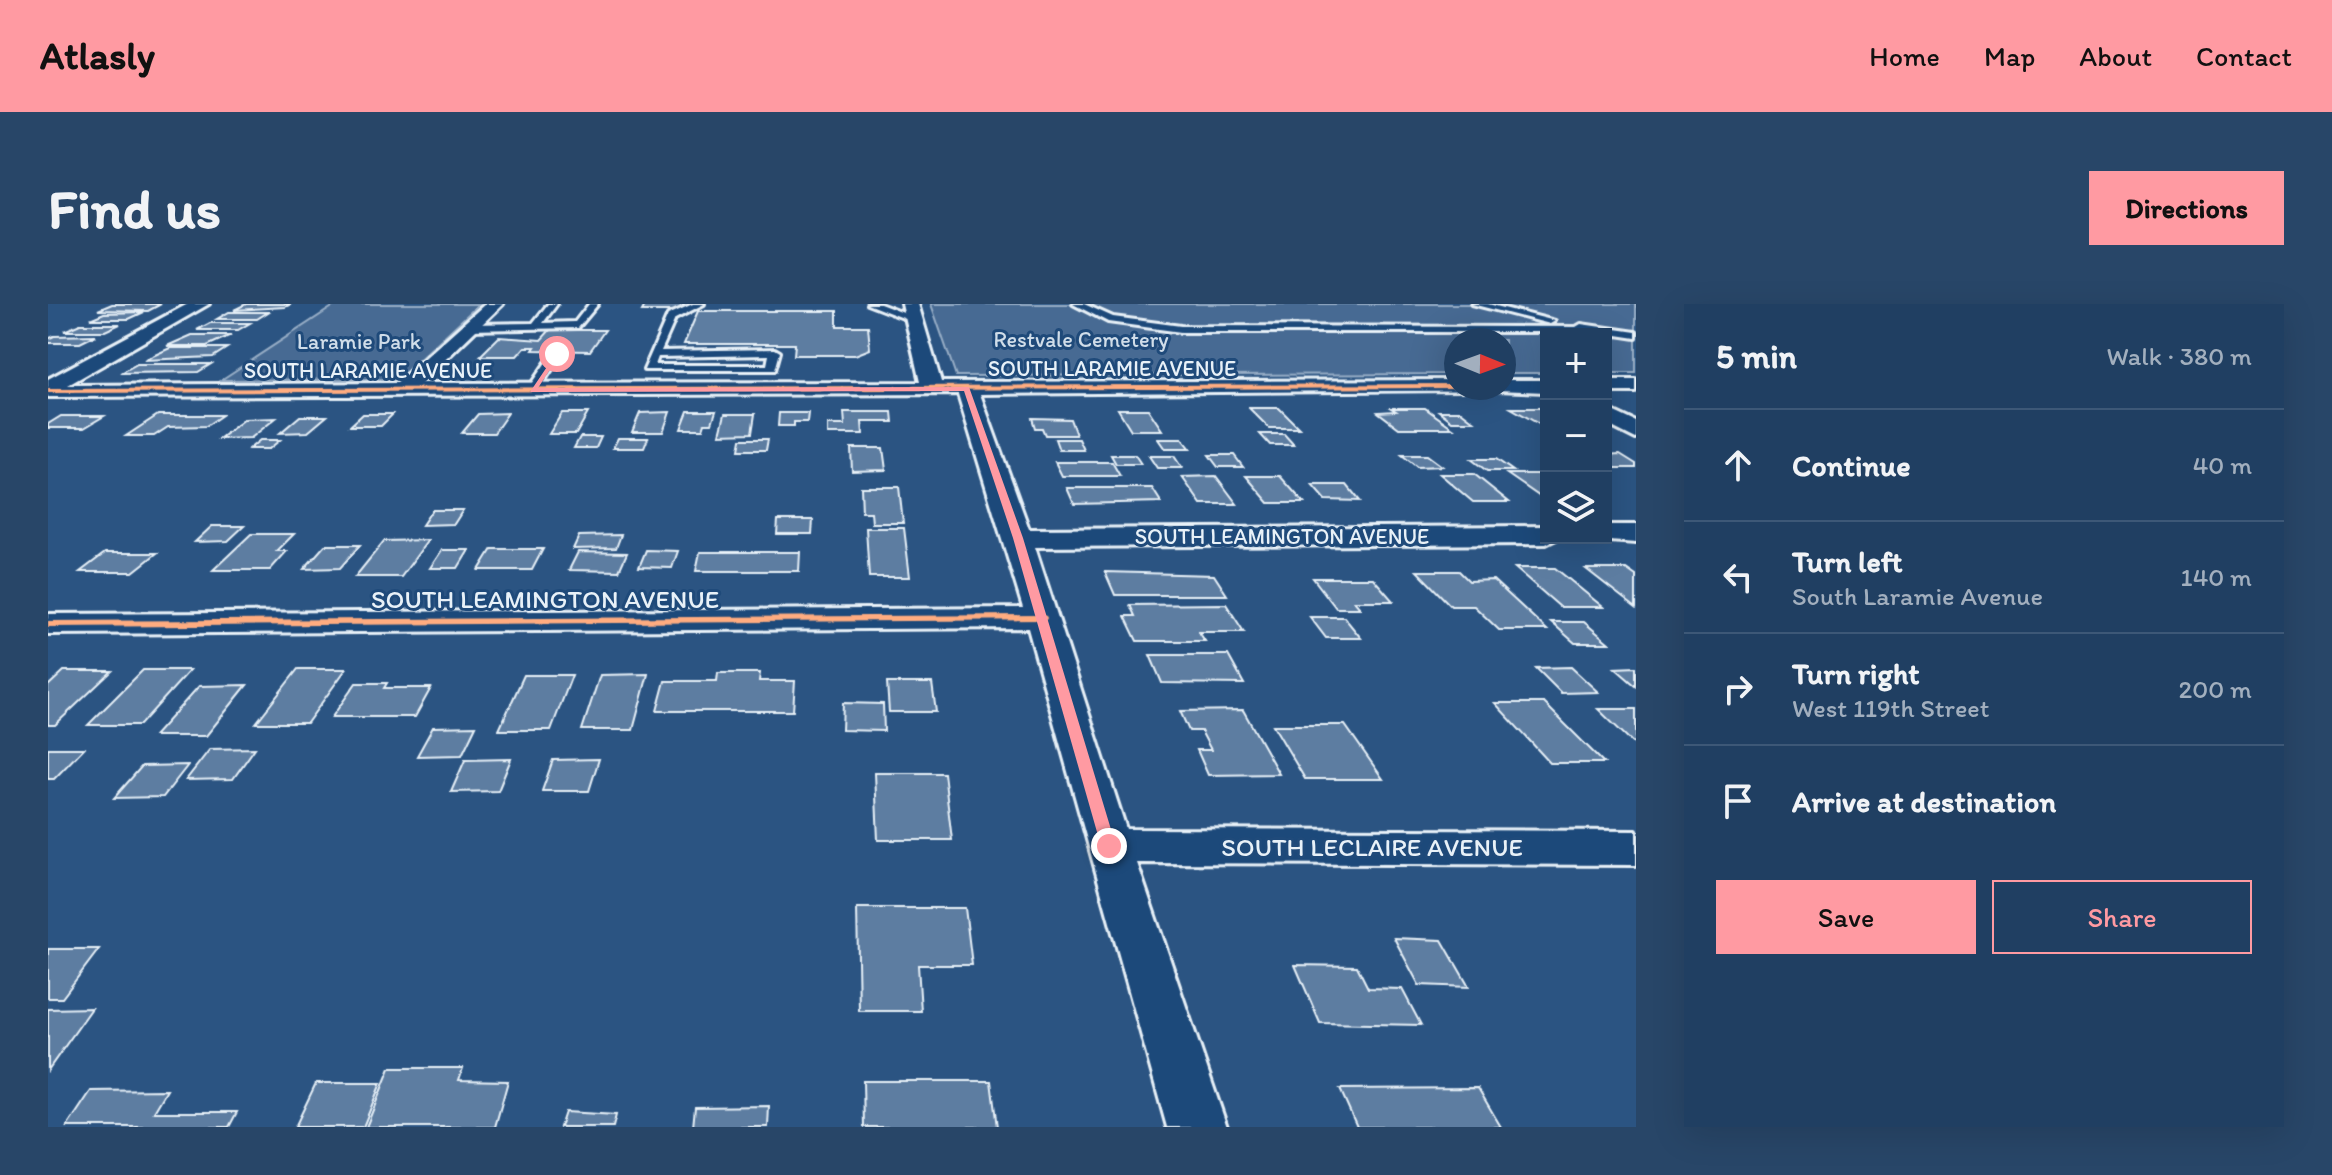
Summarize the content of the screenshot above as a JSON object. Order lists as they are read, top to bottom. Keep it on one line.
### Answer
{"streets":{"street":["SOUTH LARAMIE AVENUE","SOUTH LEAMINGTON AVENUE","SOUTH LECLAIRE AVENUE"]},"parks":["Restvale Cemetery","Laramie Park"],"north":"right","page":{"header":"Atlasly","nav":["Home","Map","About","Contact"],"buttons":["Directions",["Save","Share"]],"title":"Find us","heading":["5 min","Walk · 380 m"],"map_buttons":["+","−"],"list":[["Continue","40 m"],["Turn left","South Laramie Avenue","140 m"],["Turn right","West 119th Street","200 m"],"Arrive at destination"]}}
